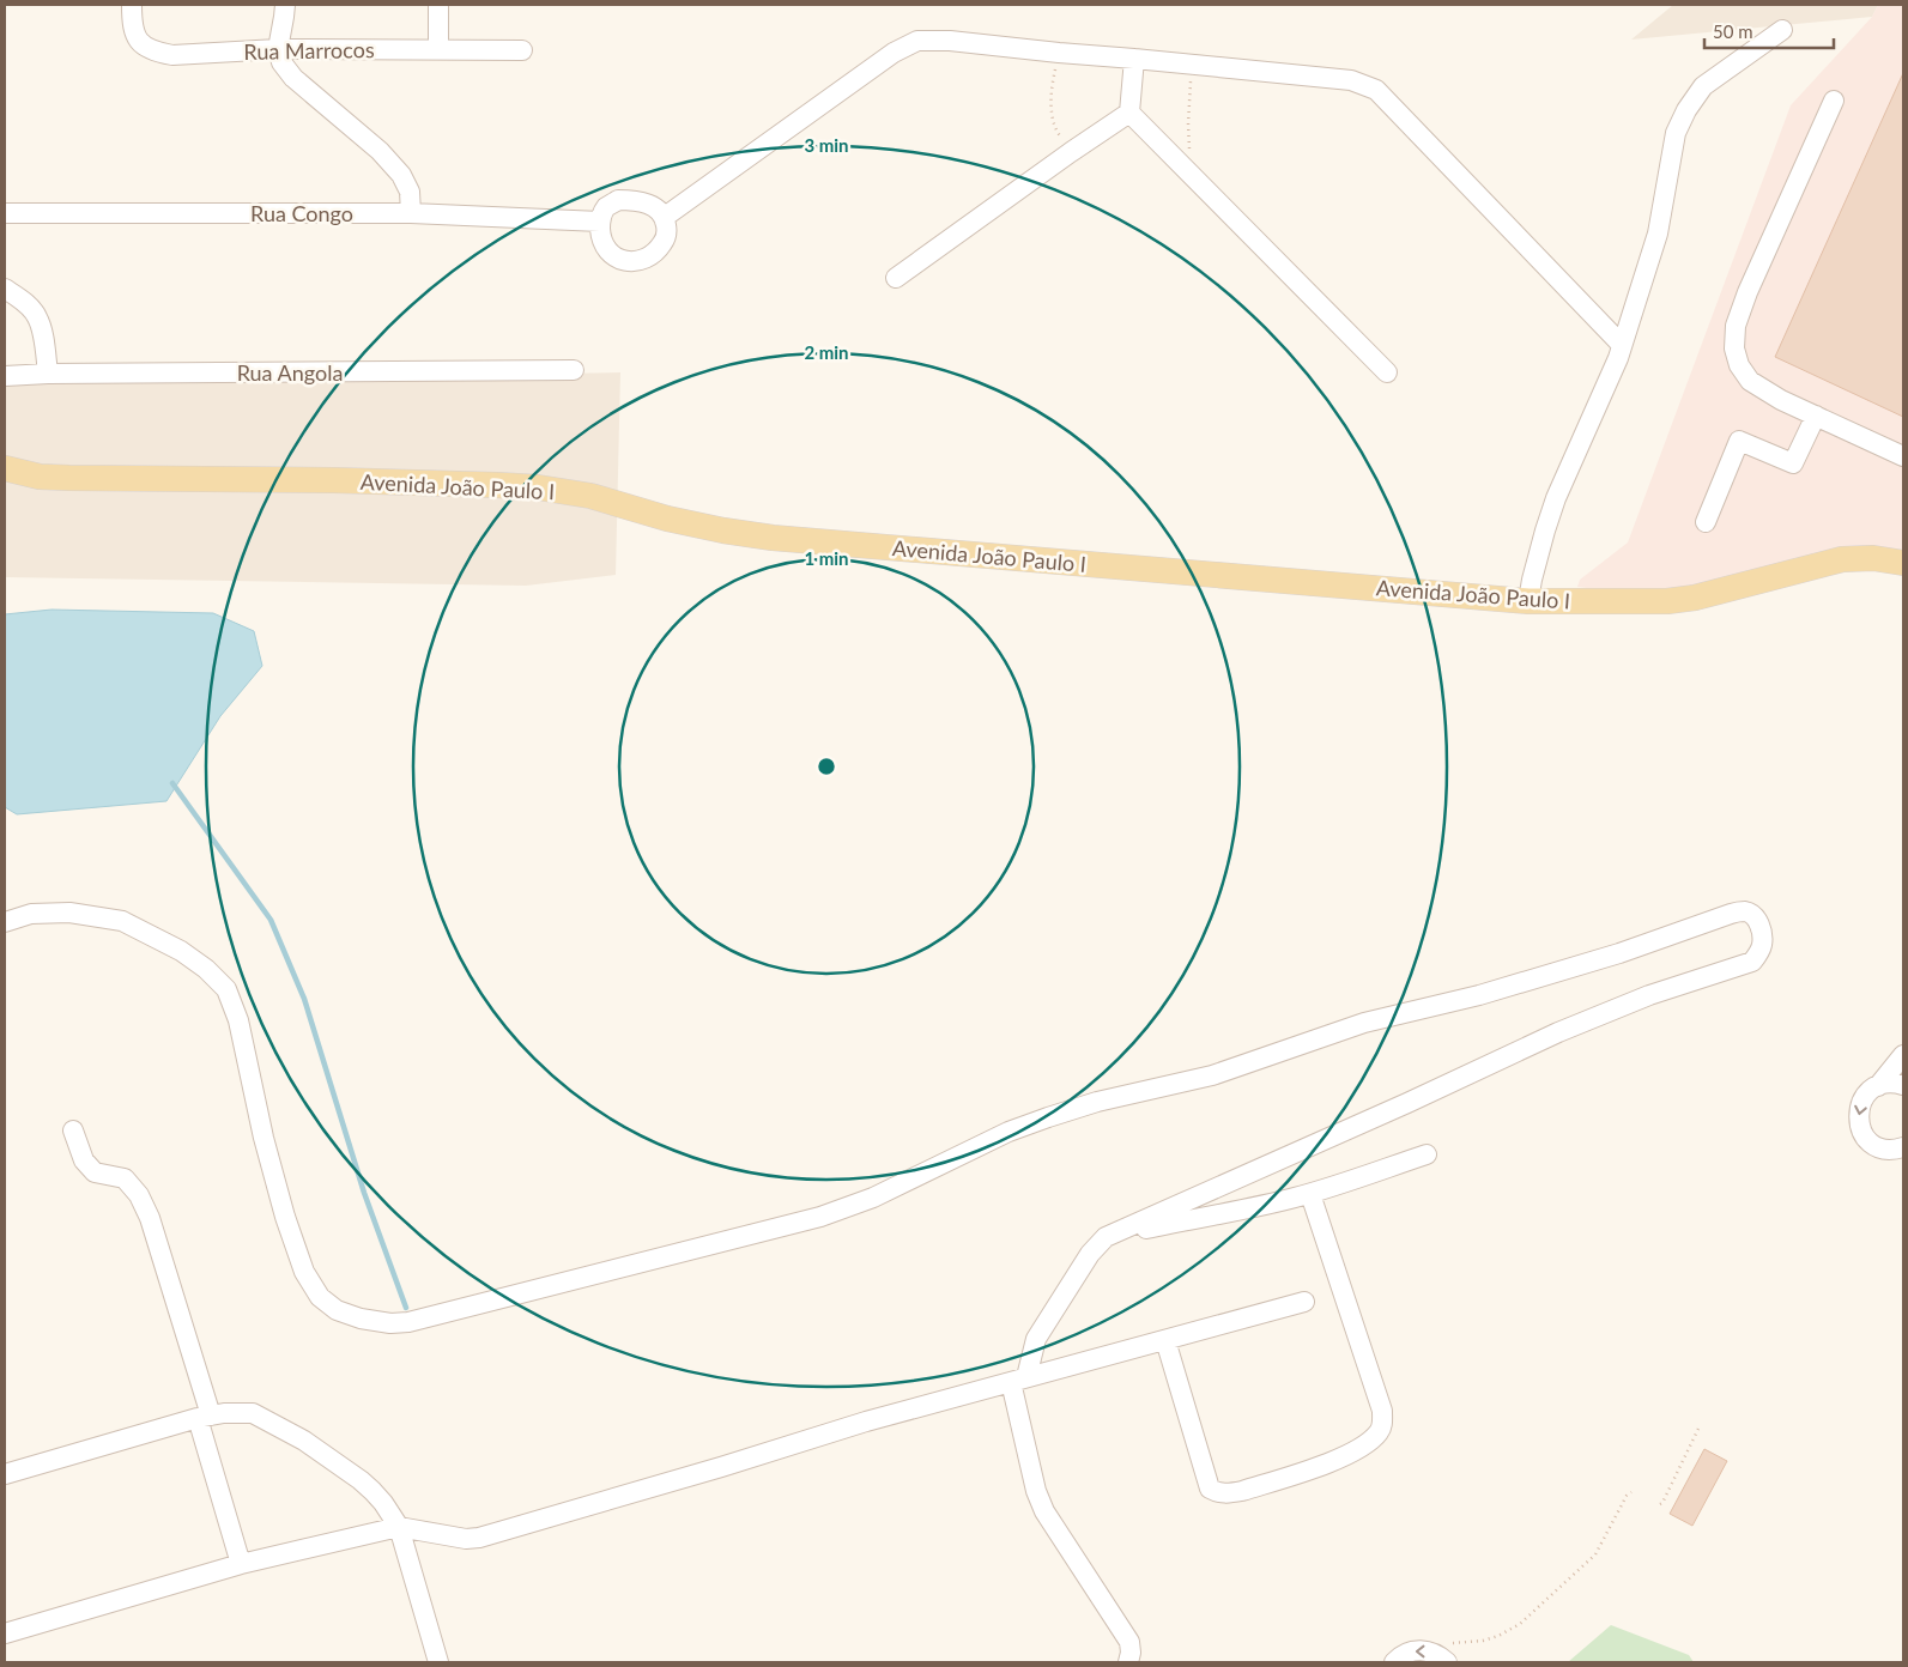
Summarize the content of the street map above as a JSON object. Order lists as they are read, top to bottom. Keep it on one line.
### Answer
{"streets":{"main road":["Avenida João Paulo I"],"street":["Rua Marrocos","Rua Congo","Rua Angola"]},"scale_bar":"50 m","rings":["3 min","2 min","1 min"]}
